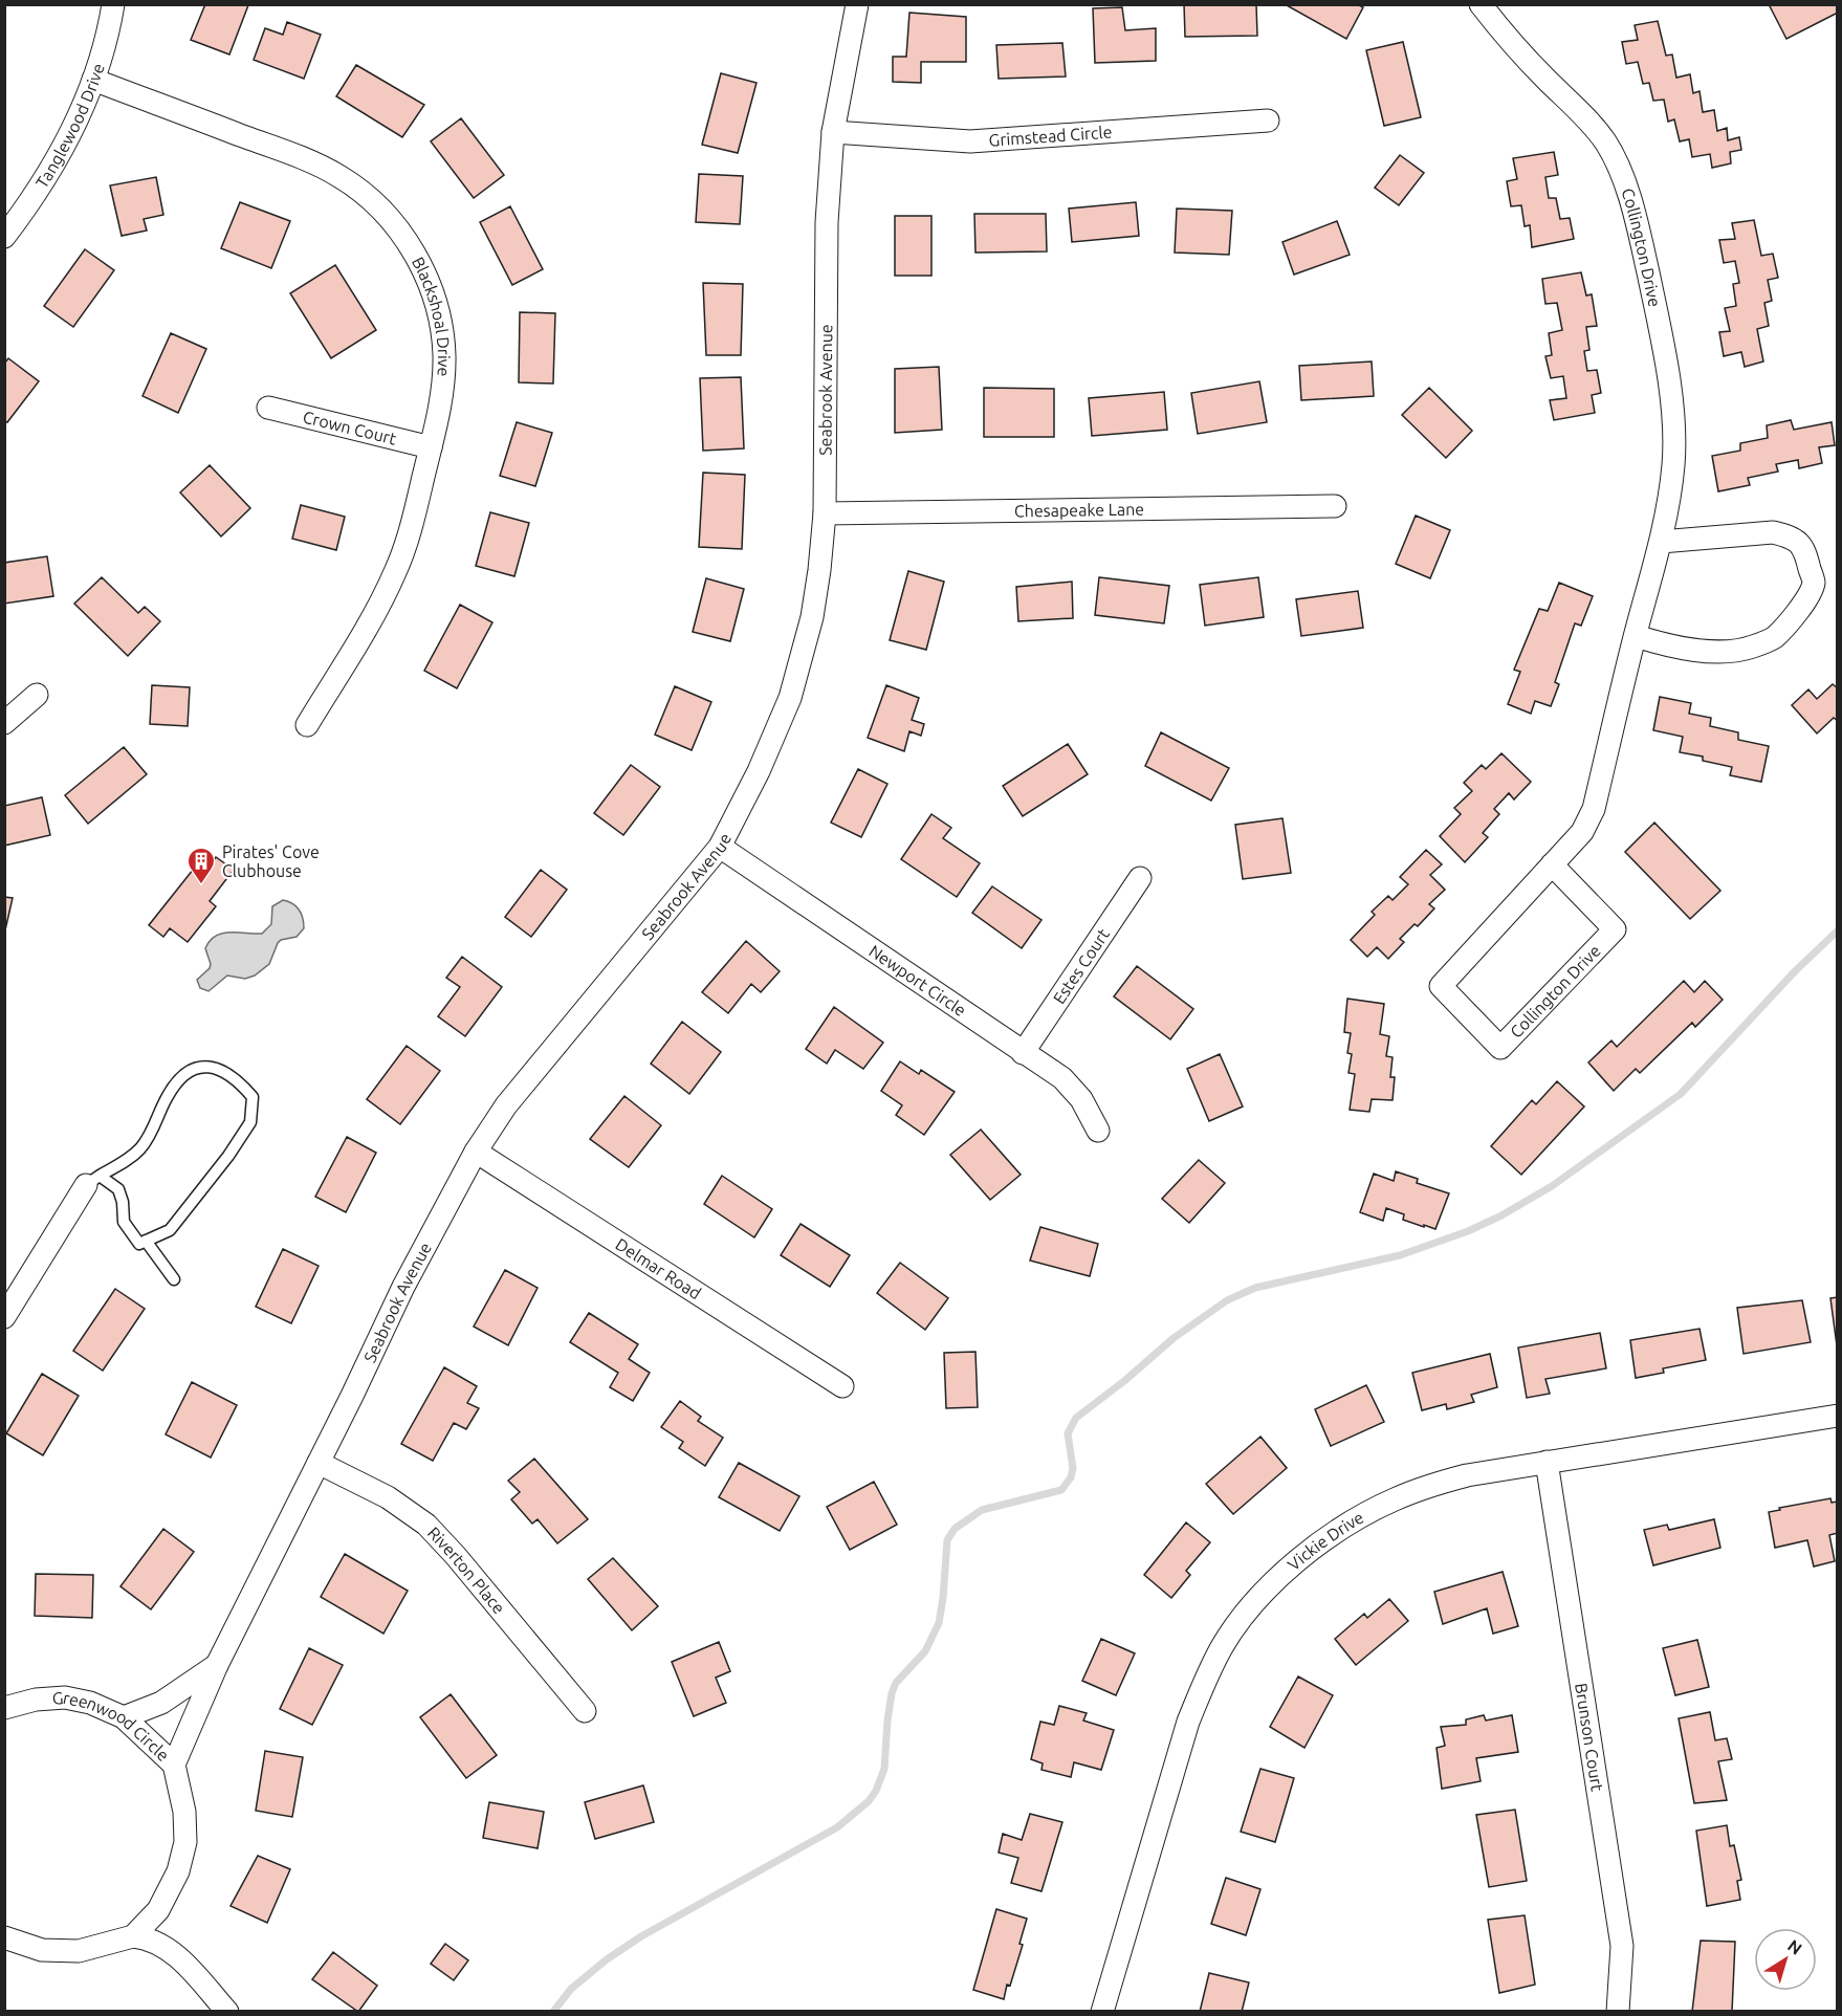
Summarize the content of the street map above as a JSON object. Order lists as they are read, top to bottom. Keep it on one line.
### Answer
{"streets":{"street":["Tanglewood Drive","Grimstead Circle","Collington Drive","Blackshoal Drive","Seabrook Avenue","Crown Court","Chesapeake Lane","Estes Court","Newport Circle","Delmar Road","Vickie Drive","Riverton Place","Greenwood Circle","Brunson Court"]},"crossings":[["Tanglewood Drive","Blackshoal Drive"],["Grimstead Circle","Seabrook Avenue"],["Blackshoal Drive","Crown Court"],["Seabrook Avenue","Chesapeake Lane"],["Seabrook Avenue","Newport Circle"],["Seabrook Avenue","Delmar Road"],["Seabrook Avenue","Riverton Place"],["Seabrook Avenue","Greenwood Circle"],["Estes Court","Newport Circle"],["Vickie Drive","Brunson Court"]],"places":{"building":["Pirates' Cove Clubhouse"]},"north":"top right"}
